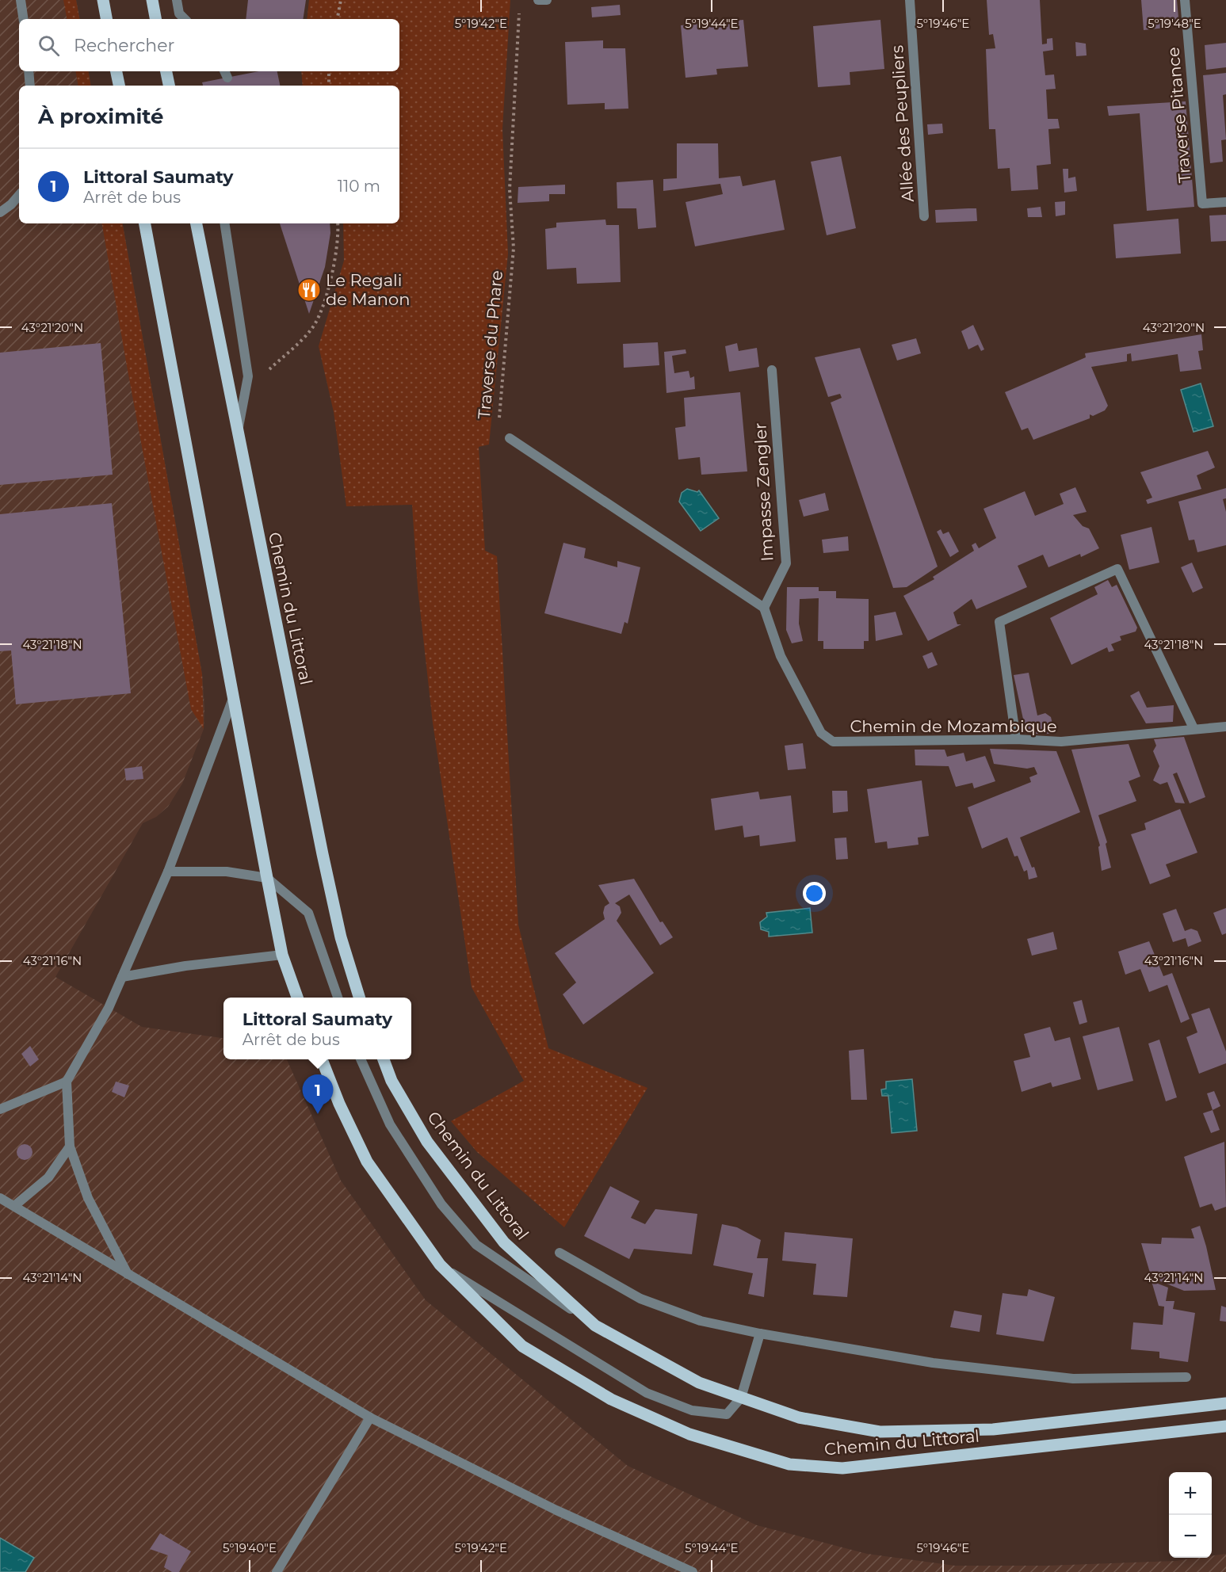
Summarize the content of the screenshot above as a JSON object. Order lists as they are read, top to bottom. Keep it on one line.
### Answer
{"streets":{"main road":["Chemin du Littoral"],"street":["Traverse Pitance","Allée des Peupliers","Traverse du Phare","Impasse Zengler","Chemin de Mozambique"]},"crossings":[["Traverse du Phare","Impasse Zengler"],["Traverse du Phare","Chemin de Mozambique"],["Impasse Zengler","Chemin de Mozambique"]],"places":{"restaurant":["Le Regali de Manon"]},"page":{"search":"Rechercher","heading":"À proximité","list":[{"mark":"1","name":"Littoral Saumaty","note":"Arrêt de bus","value":"110 m"}],"popup":["Littoral Saumaty","Arrêt de bus"],"pins":"1","map_buttons":["+","−"]},"coordinates":["5°19'42\"E","5°19'44\"E","5°19'46\"E","5°19'48\"E","43°21'20\"N","43°21'18\"N","43°21'16\"N","43°21'14\"N","5°19'40\"E"]}
